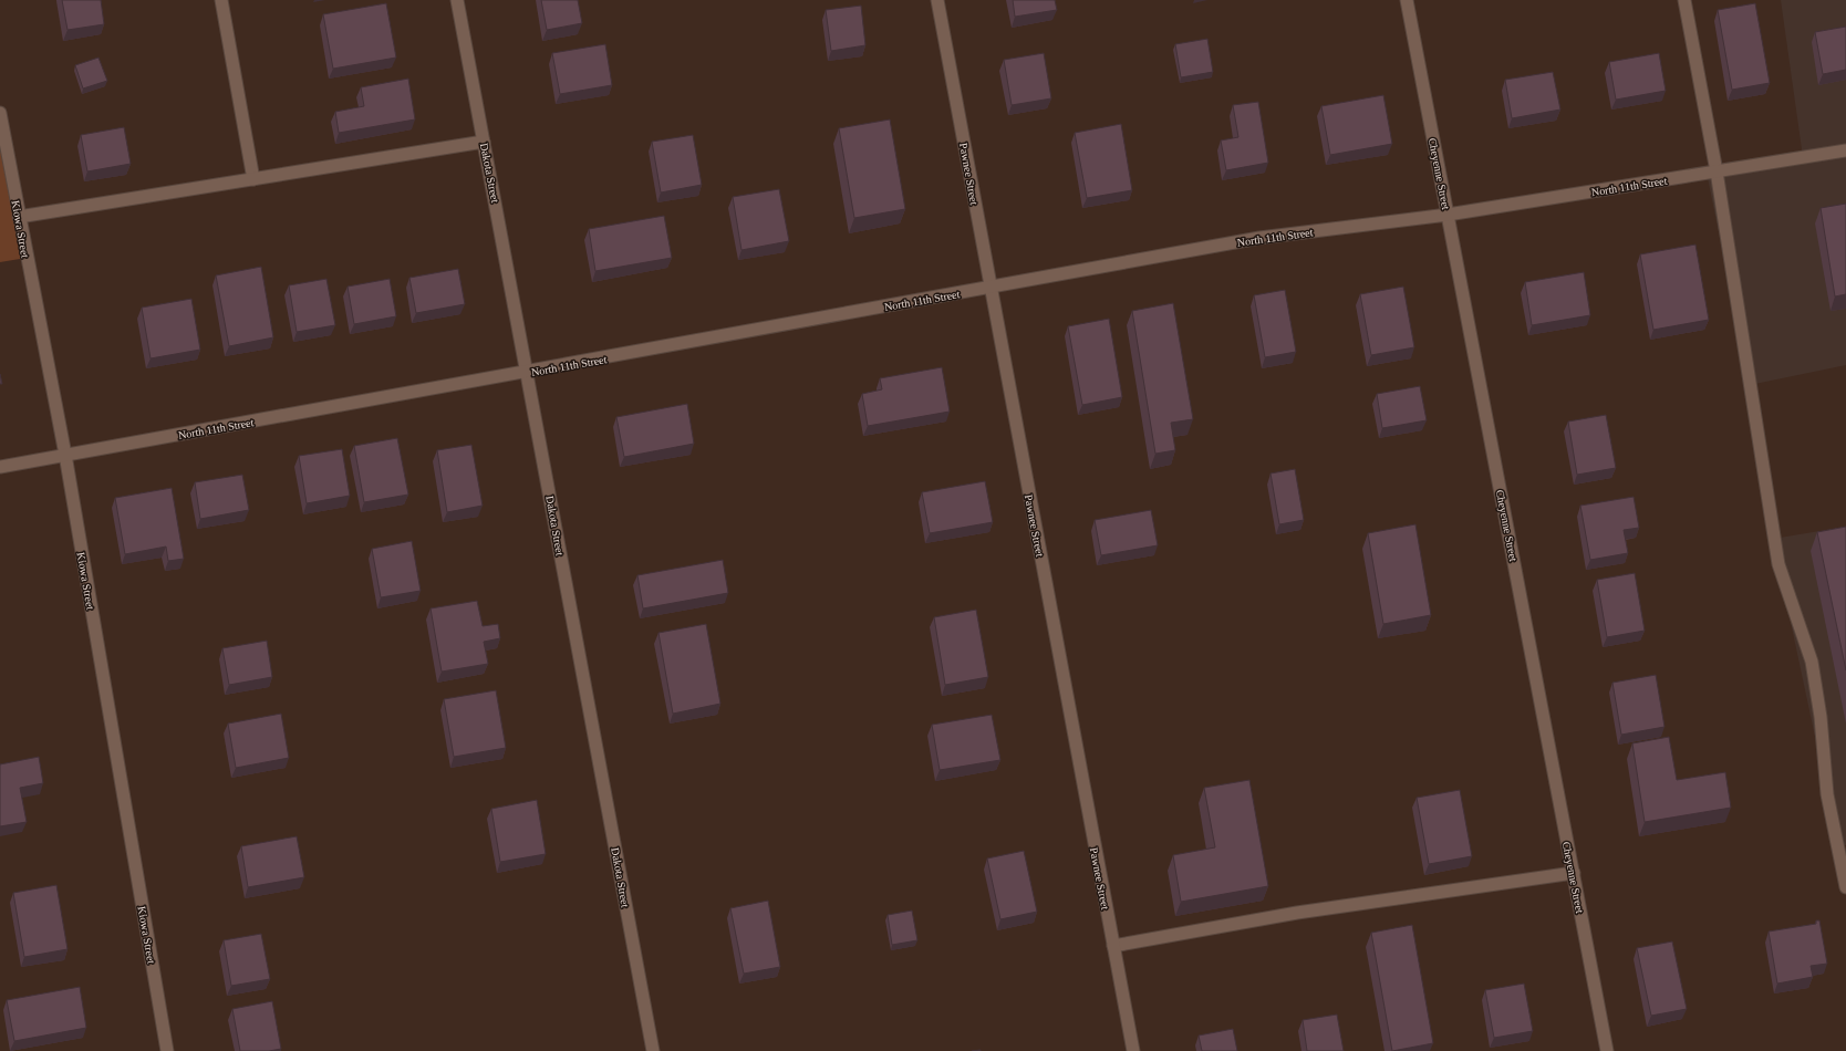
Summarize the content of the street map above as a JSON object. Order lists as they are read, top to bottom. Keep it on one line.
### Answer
{"streets":{"street":["Dakota Street","Pawnee Street","Cheyenne Street","North 11th Street","Kiowa Street"]},"crossings":[["Dakota Street","North 11th Street"],["Pawnee Street","North 11th Street"],["Cheyenne Street","North 11th Street"],["North 11th Street","Kiowa Street"]]}
